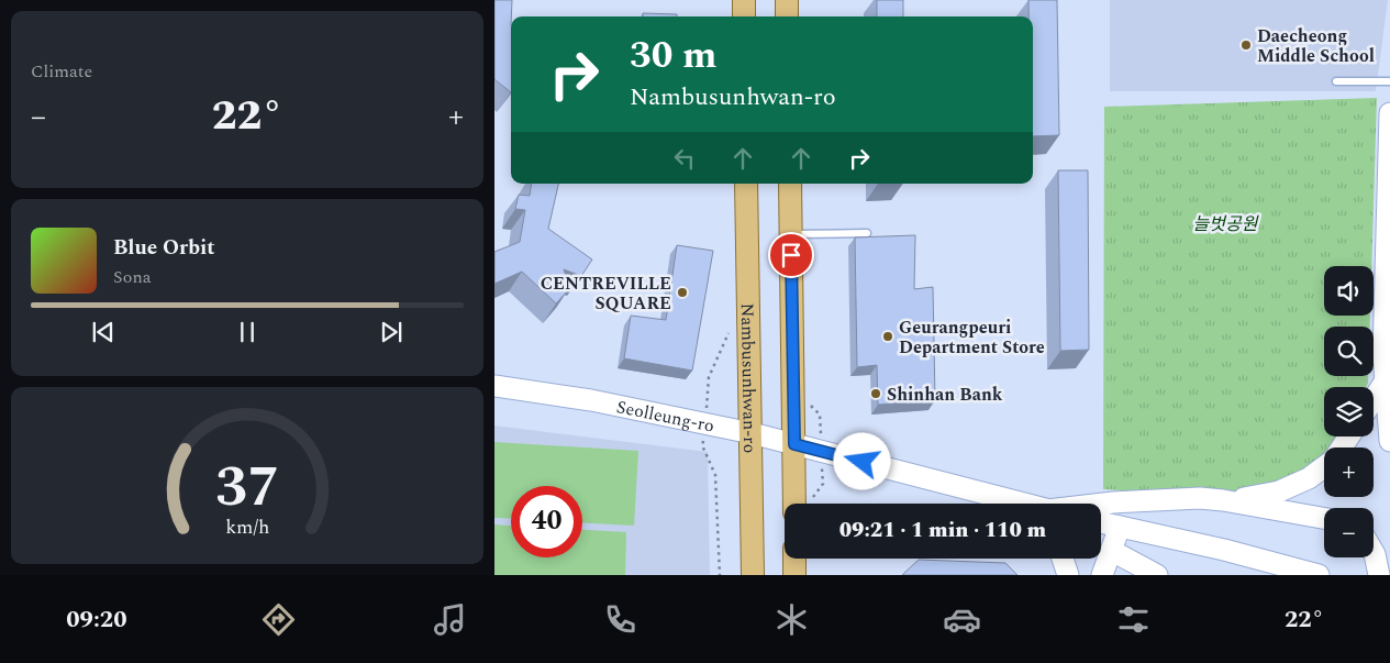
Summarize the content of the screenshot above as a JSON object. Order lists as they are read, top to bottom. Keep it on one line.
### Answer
{"streets":{"main road":["Nambusunhwan-ro"],"street":["Seolleung-ro"]},"crossings":[["Nambusunhwan-ro","Seolleung-ro"]],"parks":["늘벗공원"],"places":["Daecheong Middle School","CENTREVILLE SQUARE","Geurangpeuri Department Store","Shinhan Bank"],"page":{"tile":"Climate","turn":["30 m","Nambusunhwan-ro"],"heat":["−","22°","+"],"song":["Blue Orbit","Sona"],"map_buttons":["+","−"],"limit":"40","trip":"09:21 · 1 min · 110 m","tabs":["09:20","22°"],"gauge":["37","km/h"]}}
